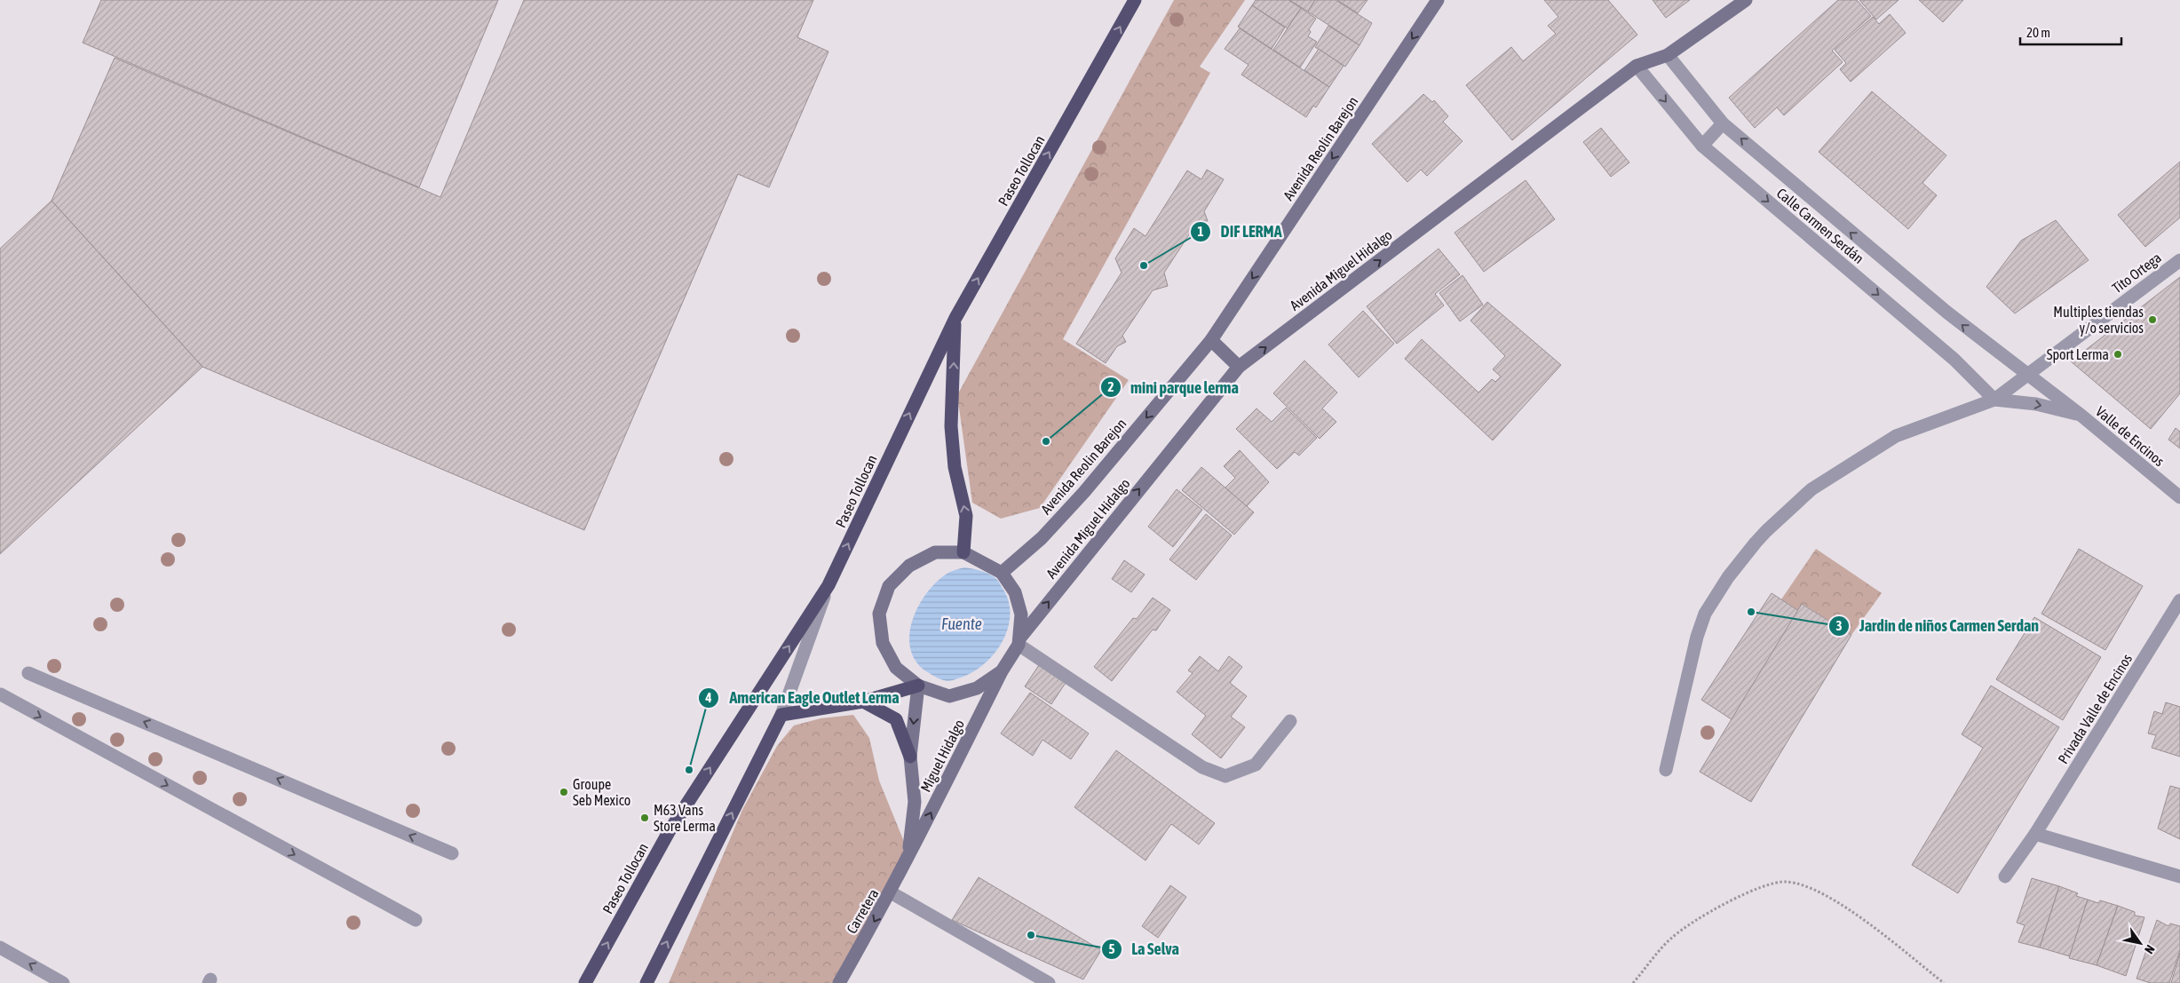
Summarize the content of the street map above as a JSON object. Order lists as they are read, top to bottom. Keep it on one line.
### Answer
{"streets":{"highway":["Paseo Tollocan"],"main road":["Avenida Reolin Barejon","Avenida Miguel Hidalgo","Miguel Hidalgo","Carretera"],"street":["Calle Carmen Serdán","Tito Ortega","Valle de Encinos","Privada Valle de Encinos"]},"crossings":[["Avenida Reolin Barejon","Avenida Miguel Hidalgo"],["Avenida Reolin Barejon","Miguel Hidalgo"],["Calle Carmen Serdán","Avenida Miguel Hidalgo"],["Calle Carmen Serdán","Tito Ortega"],["Calle Carmen Serdán","Valle de Encinos"],["Avenida Miguel Hidalgo","Miguel Hidalgo"],["Tito Ortega","Valle de Encinos"],["Miguel Hidalgo","Carretera"]],"one_way":["Avenida Reolin Barejon","Paseo Tollocan","Avenida Miguel Hidalgo","Carretera"],"water":["Fuente"],"places":["DIF LERMA","Multiples tiendas y/o servicios","Sport Lerma","mini parque lerma","Jardin de niños Carmen Serdan","American Eagle Outlet Lerma","Groupe Seb Mexico","M63 Vans Store Lerma","La Selva"],"scale_bar":"20 m","north":"bottom right"}
